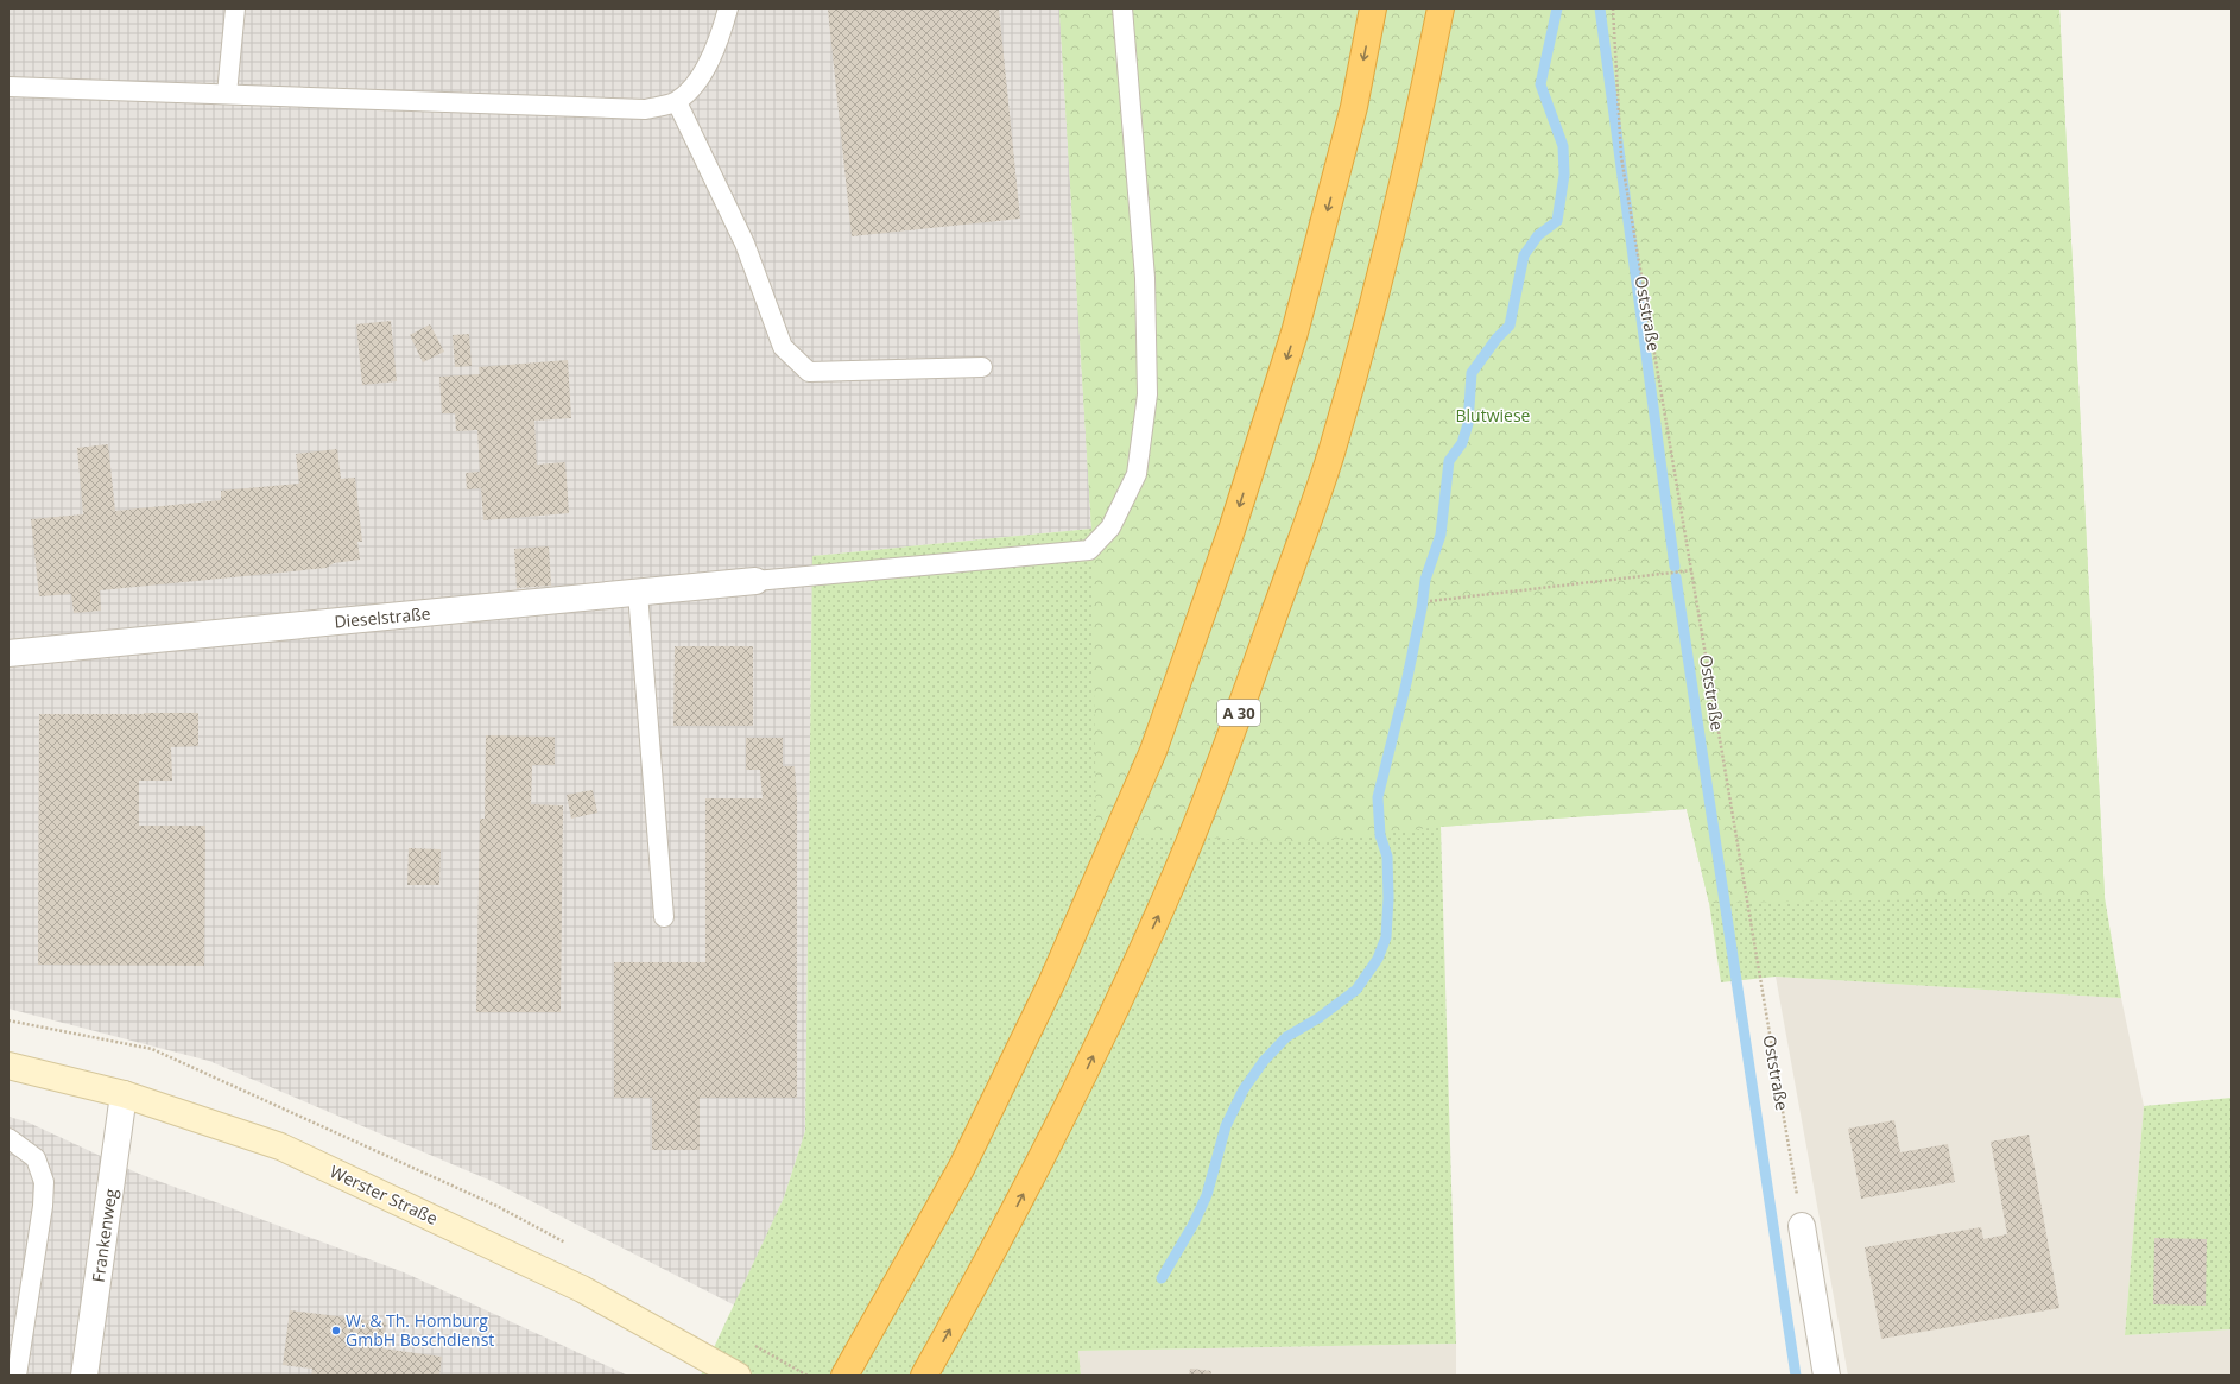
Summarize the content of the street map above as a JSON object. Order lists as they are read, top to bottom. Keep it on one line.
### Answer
{"streets":{"highway":["A 30"],"main road":["Werster Straße"],"street":["Dieselstraße","Frankenweg"],"path":["Oststraße"]},"crossings":[["Werster Straße","Frankenweg"]],"parks":["Blutwiese"],"places":["W. & Th. Homburg GmbH Boschdienst"]}
